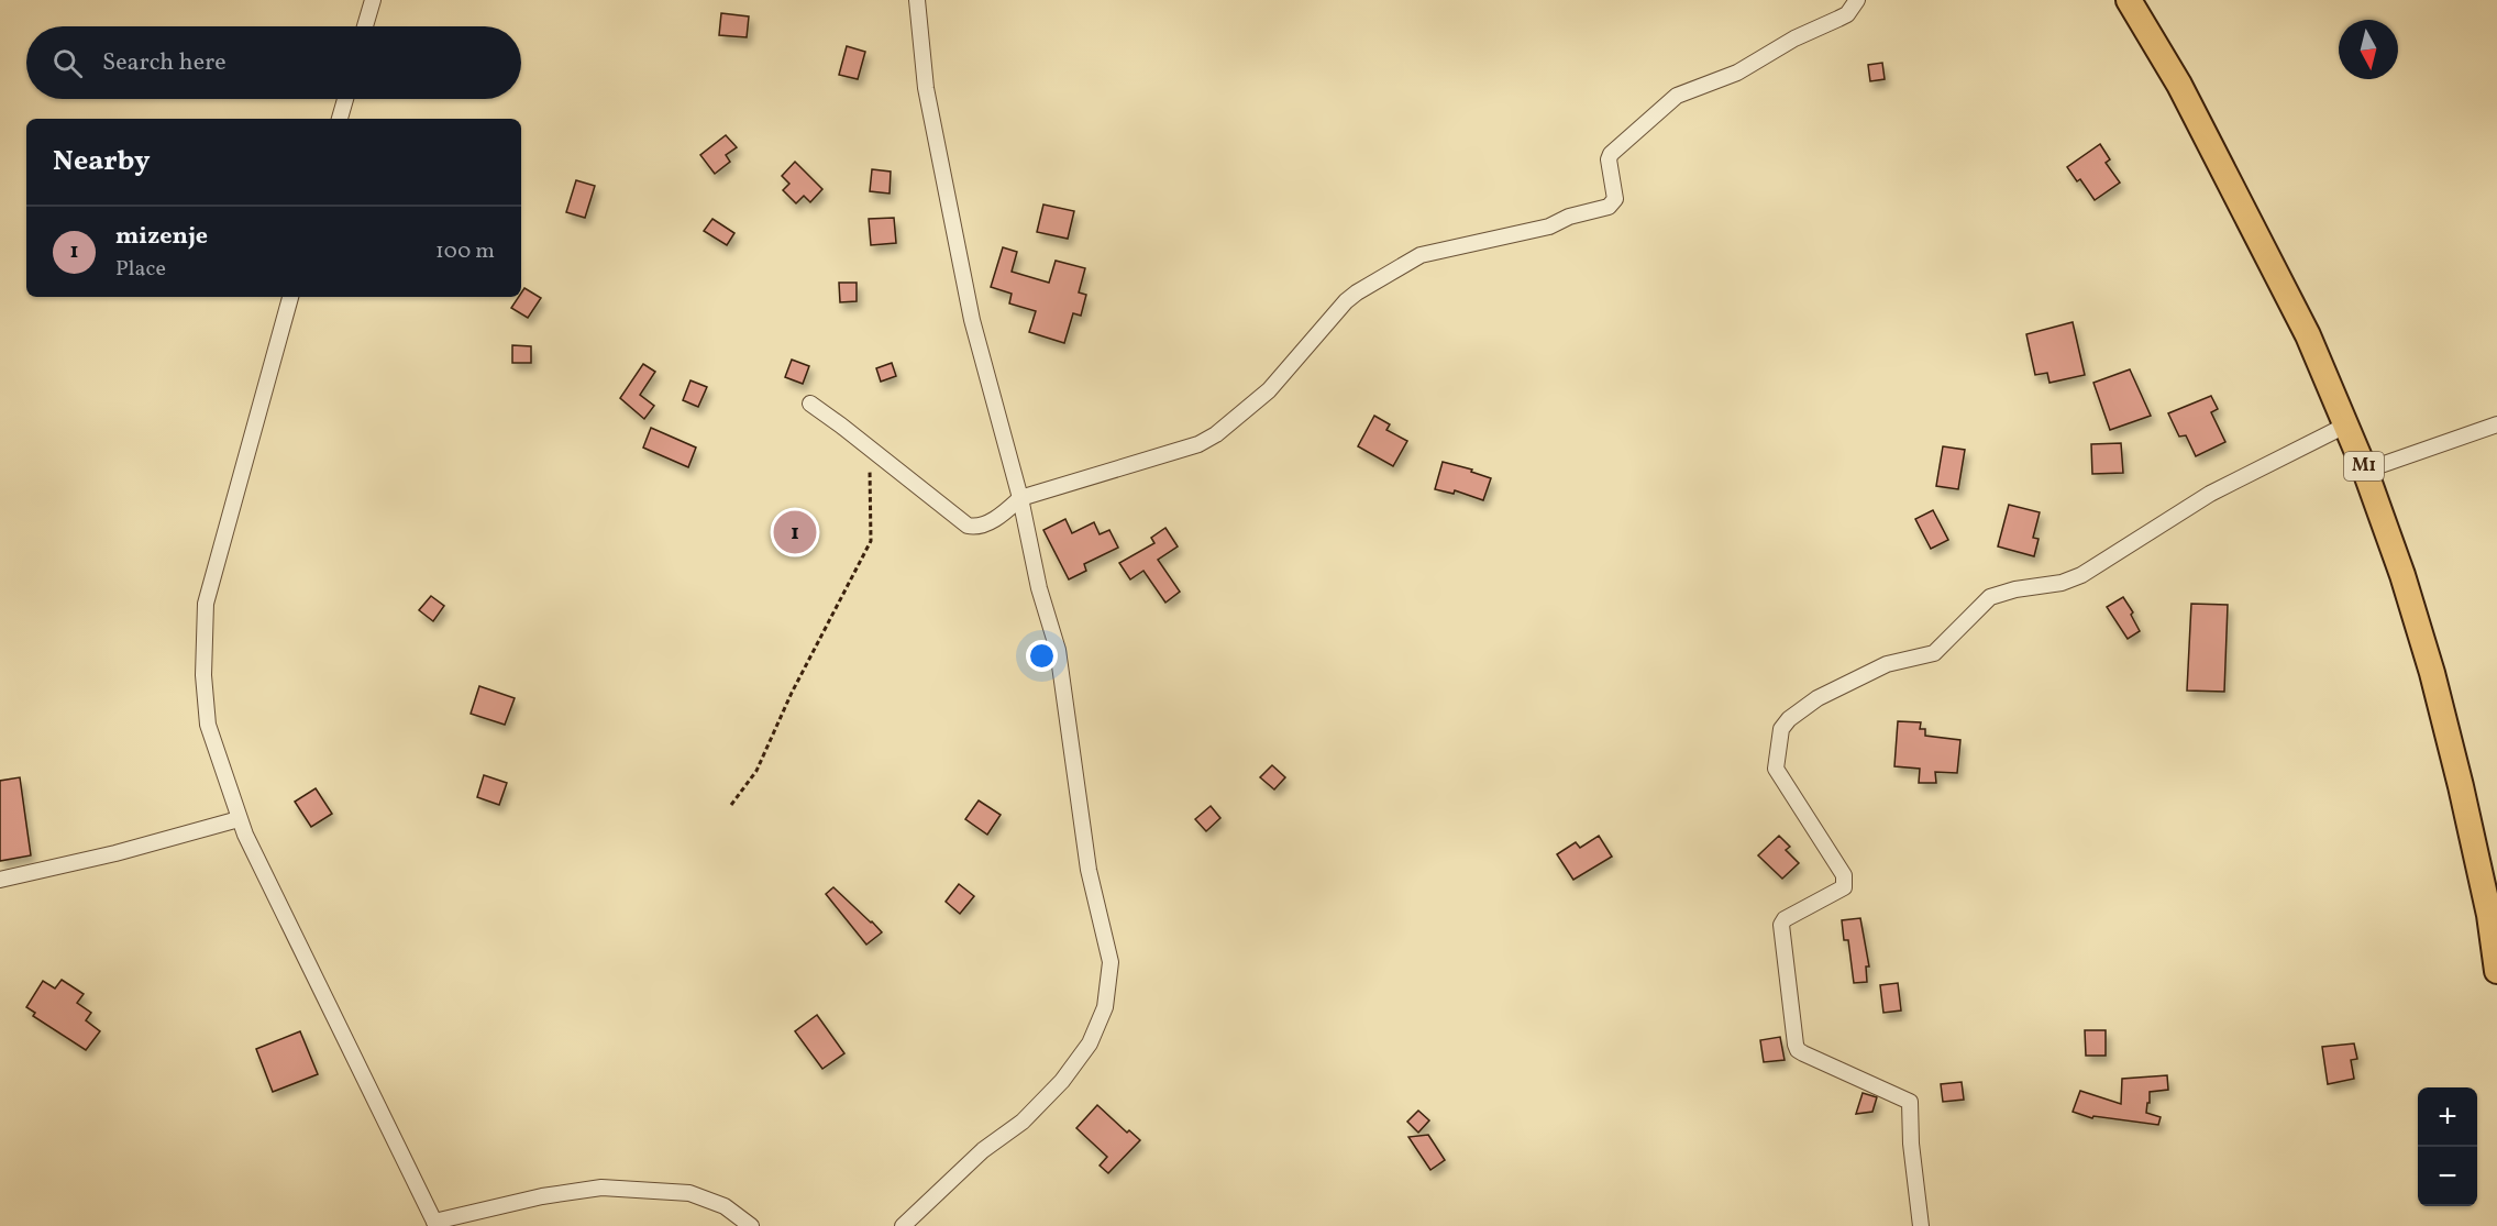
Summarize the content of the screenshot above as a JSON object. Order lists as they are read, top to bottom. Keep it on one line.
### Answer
{"streets":{"highway":["M1"]},"north":"bottom","page":{"search":"Search here","heading":"Nearby","list":[{"mark":"1","name":"mizenje","note":"Place","value":"100 m"}],"pins":"1","map_buttons":["+","−"]}}
